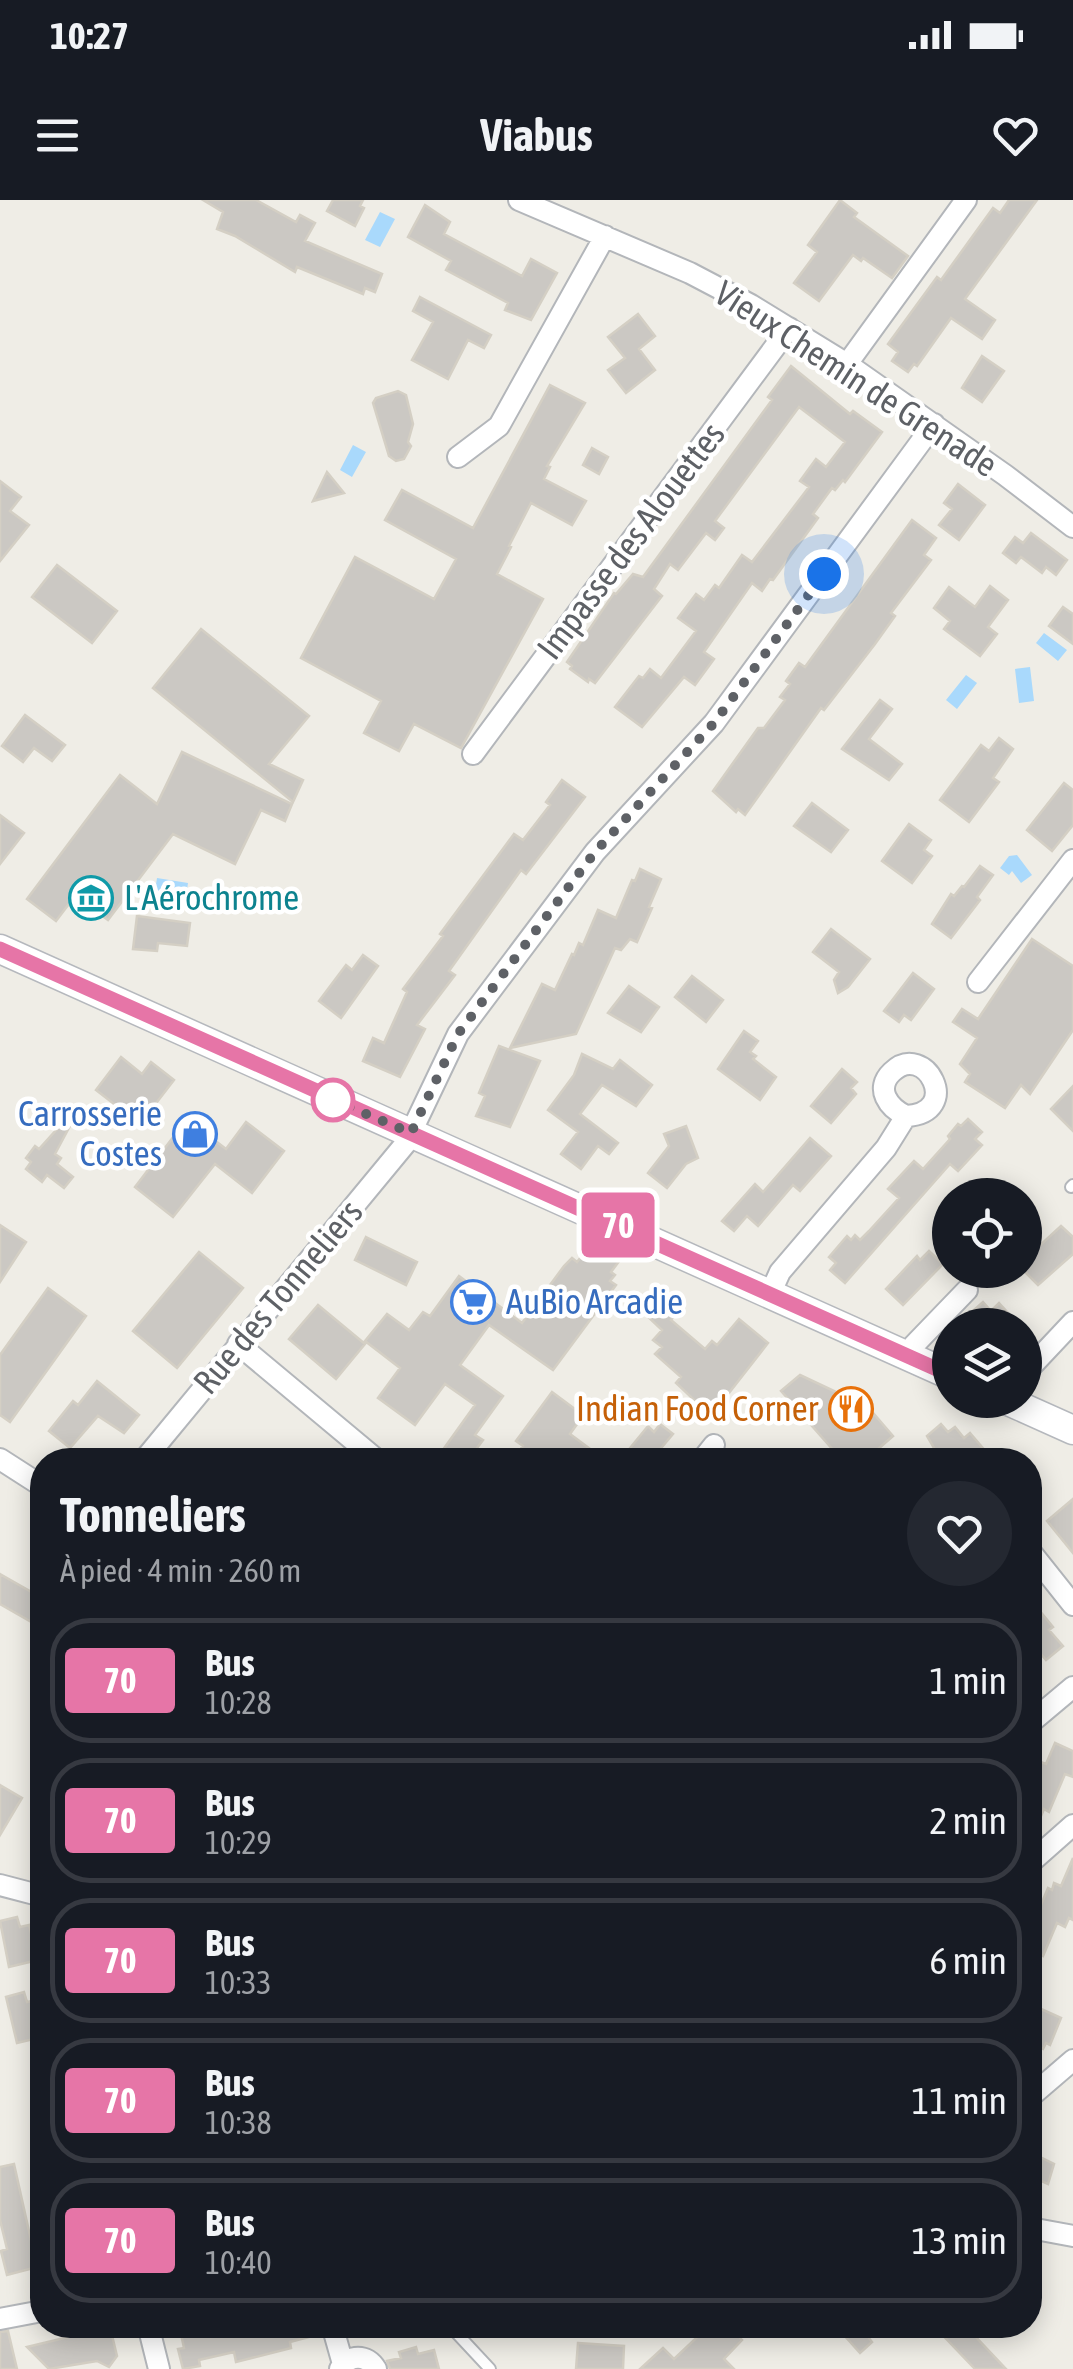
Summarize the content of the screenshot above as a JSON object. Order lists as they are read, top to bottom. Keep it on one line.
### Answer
{"streets":{"street":["Vieux Chemin de Grenade","Impasse des Alouettes","Rue des Tonneliers"]},"crossings":[["Vieux Chemin de Grenade","Impasse des Alouettes"],["Vieux Chemin de Grenade","Rue des Tonneliers"]],"places":{"museum":["L'Aérochrome"],"shop":["Carrosserie Costes"],"supermarket":["AuBio Arcadie"],"restaurant":["Indian Food Corner"]},"lines":["bus line 70"],"page":{"status":"10:27","header":"Viabus","on_map":"70","heading":["Tonneliers","À pied · 4 min · 260 m"],"list":[{"mark":"70","name":"Bus","note":"10:28","value":"1 min"},{"mark":"70","name":"Bus","note":"10:29","value":"2 min"},{"mark":"70","name":"Bus","note":"10:33","value":"6 min"},{"mark":"70","name":"Bus","note":"10:38","value":"11 min"},{"mark":"70","name":"Bus","note":"10:40","value":"13 min"}]}}
